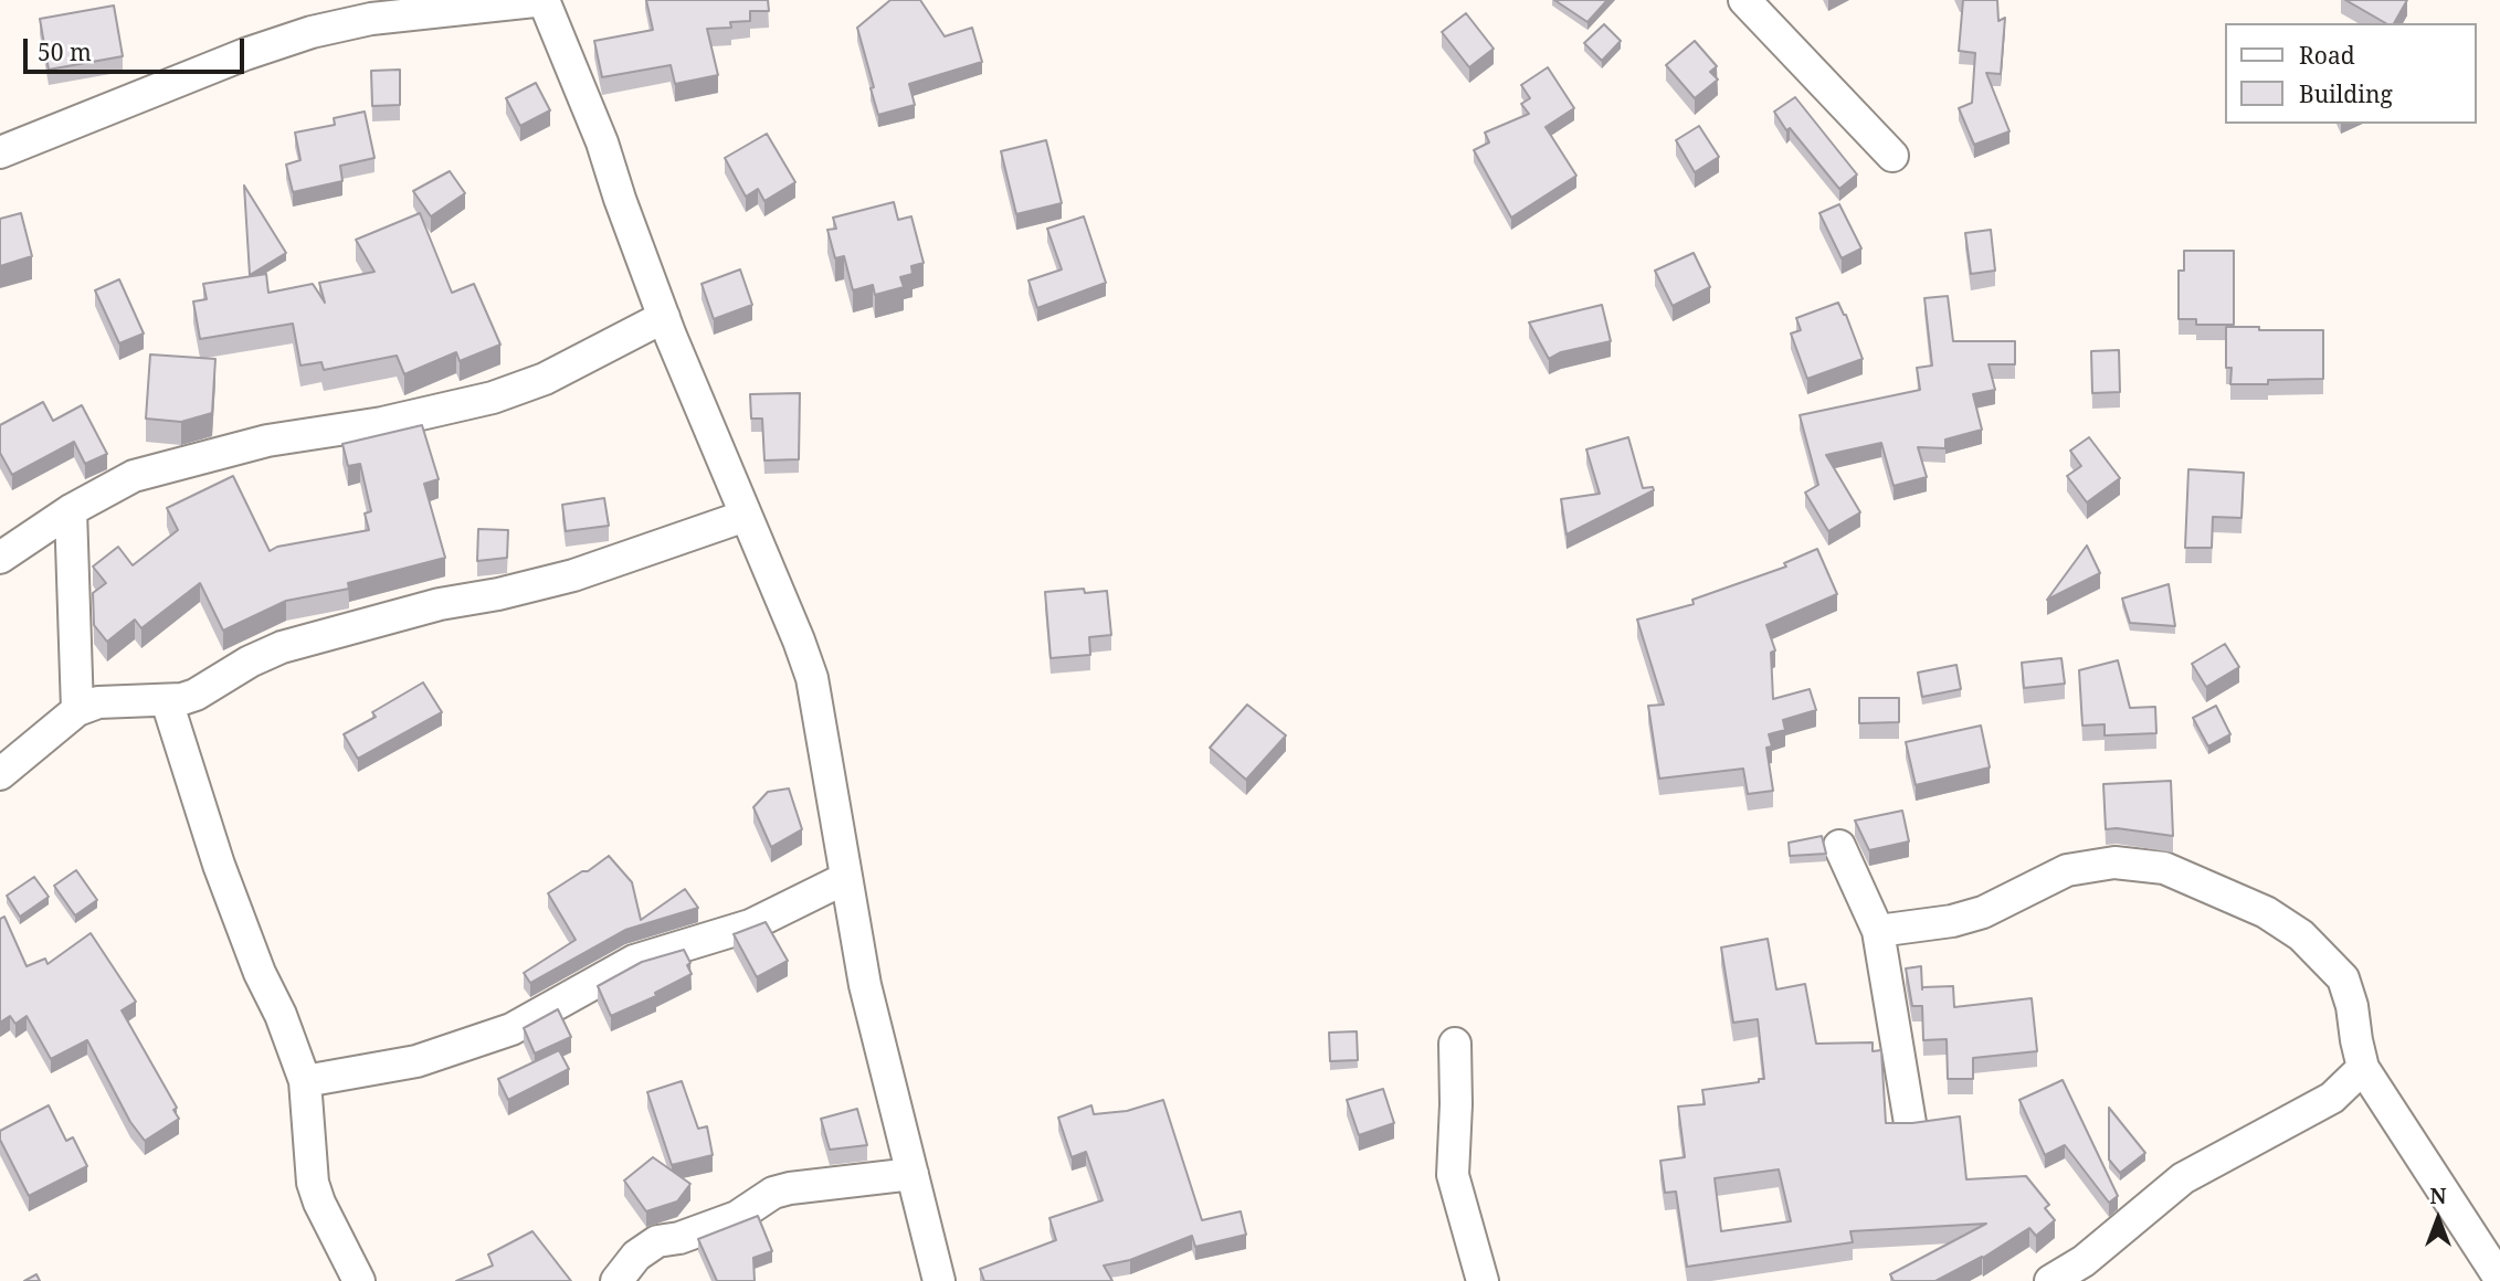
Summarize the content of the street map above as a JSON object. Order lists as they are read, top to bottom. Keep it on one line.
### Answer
{"legend":["Road","Building"],"scale_bar":"50 m","north":"top"}
